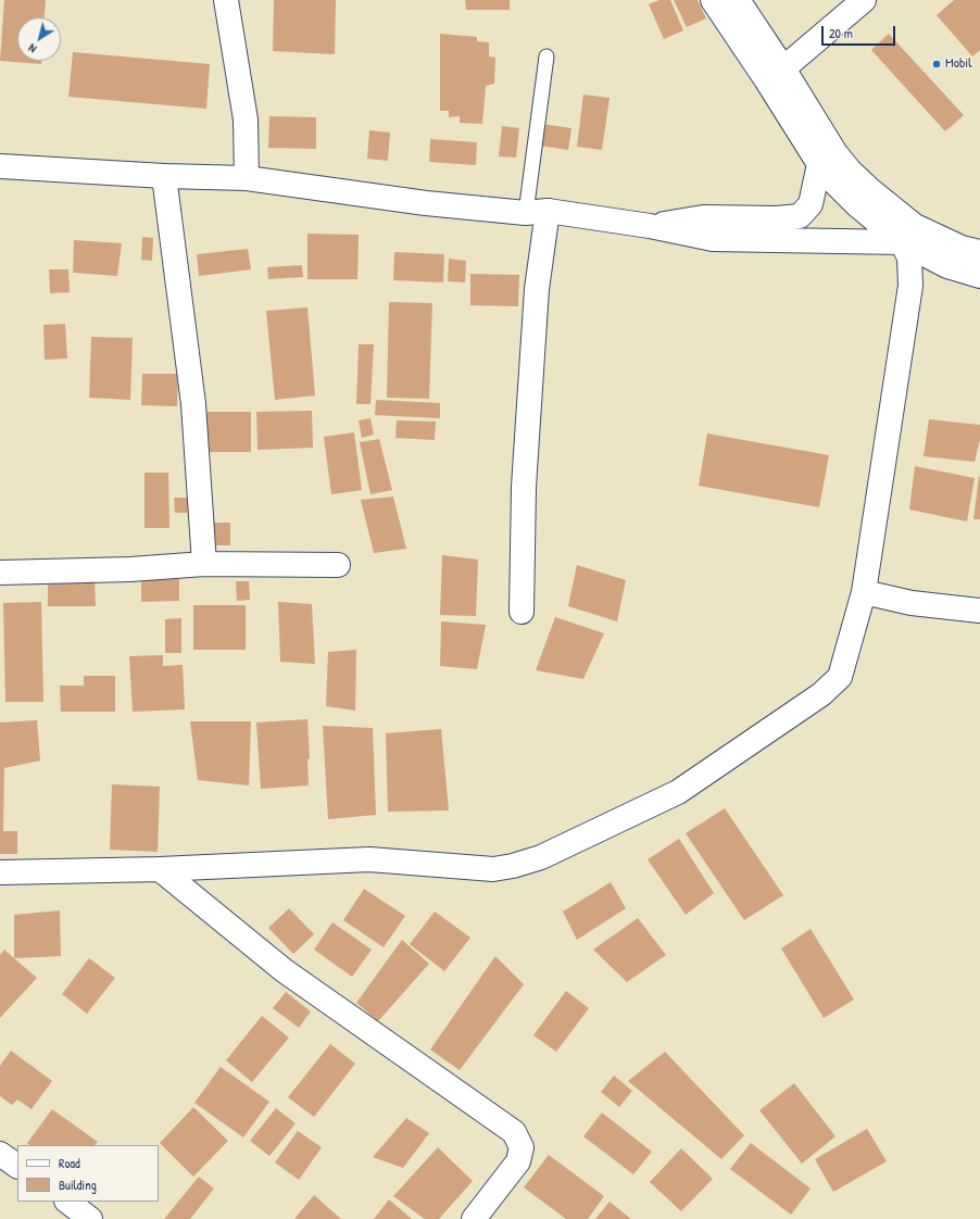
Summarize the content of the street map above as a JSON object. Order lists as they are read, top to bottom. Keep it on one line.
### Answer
{"places":["Mobil"],"legend":["Road","Building"],"scale_bar":"20 m","north":"bottom left"}
